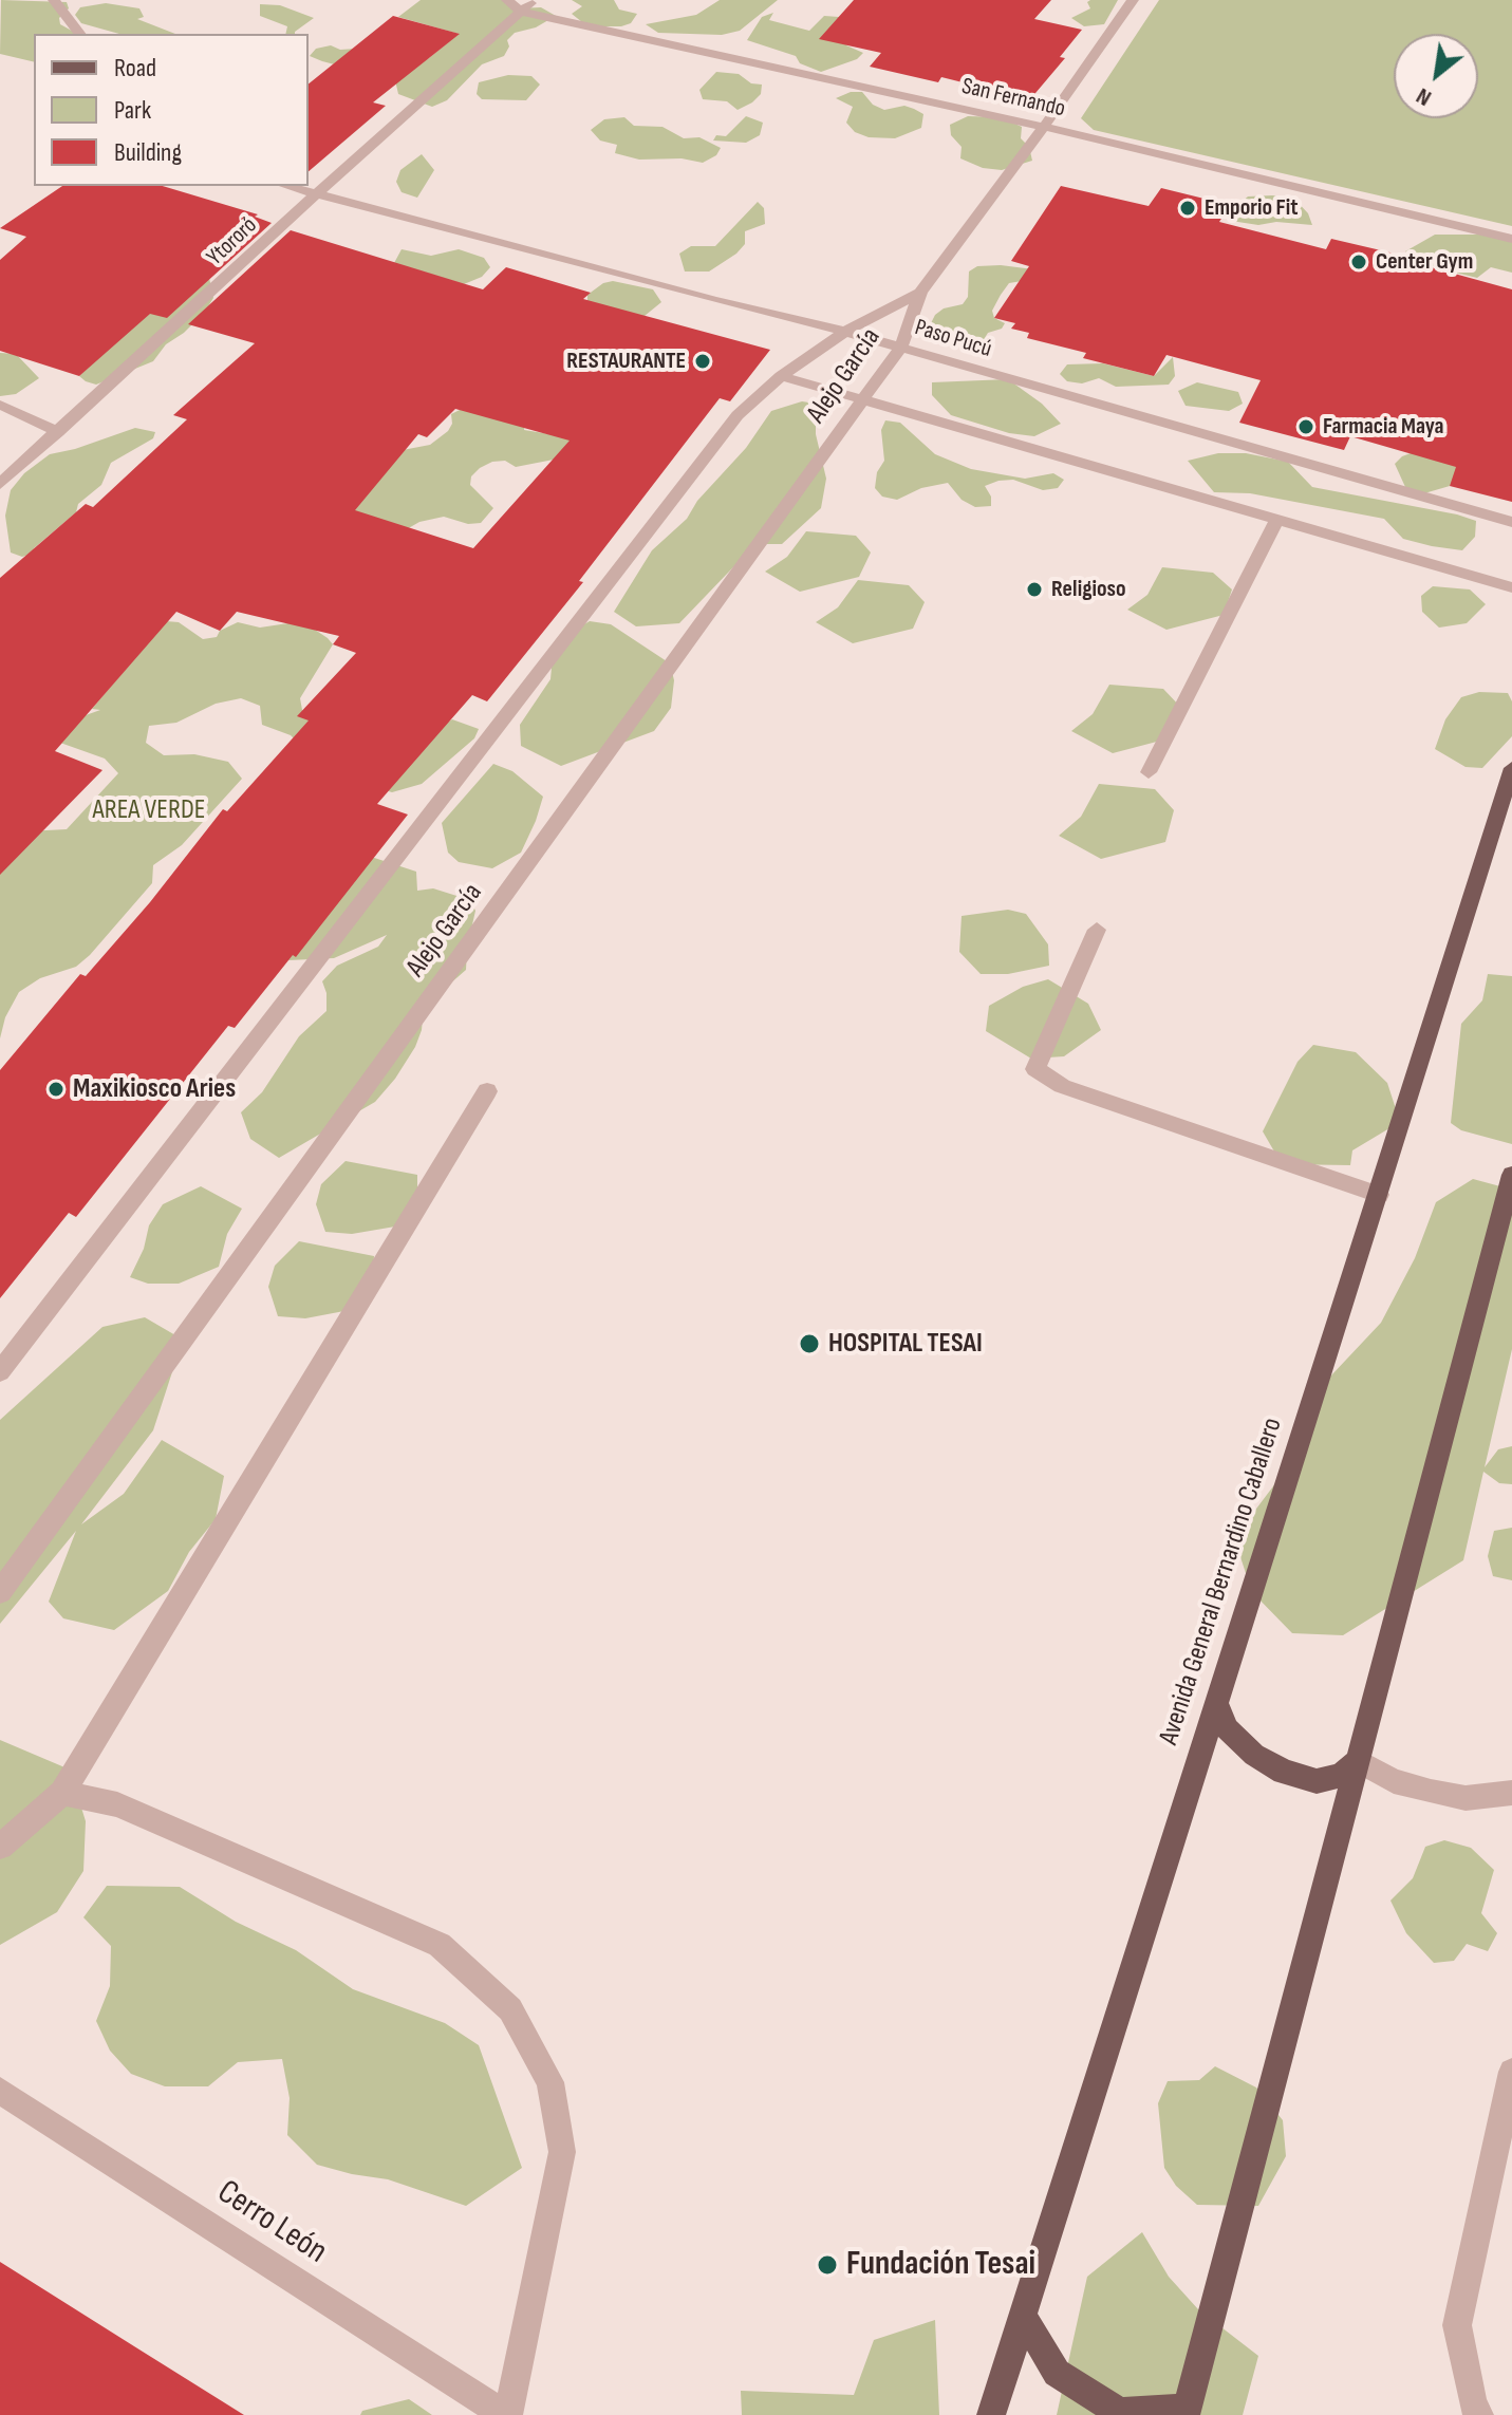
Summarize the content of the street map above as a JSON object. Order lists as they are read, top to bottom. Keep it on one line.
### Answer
{"streets":{"main road":["Avenida General Bernardino Caballero"],"street":["San Fernando","Ytororó","Paso Pucú","Alejo García","Cerro León"]},"crossings":[["San Fernando","Ytororó"],["San Fernando","Alejo García"],["Ytororó","Paso Pucú"],["Paso Pucú","Alejo García"]],"parks":["AREA VERDE"],"places":["Emporio Fit","Center Gym","RESTAURANTE","Farmacia Maya","Religioso","Maxikiosco Aries","HOSPITAL TESAI","Fundación Tesai"],"legend":["Road","Park","Building"],"north":"bottom left"}
